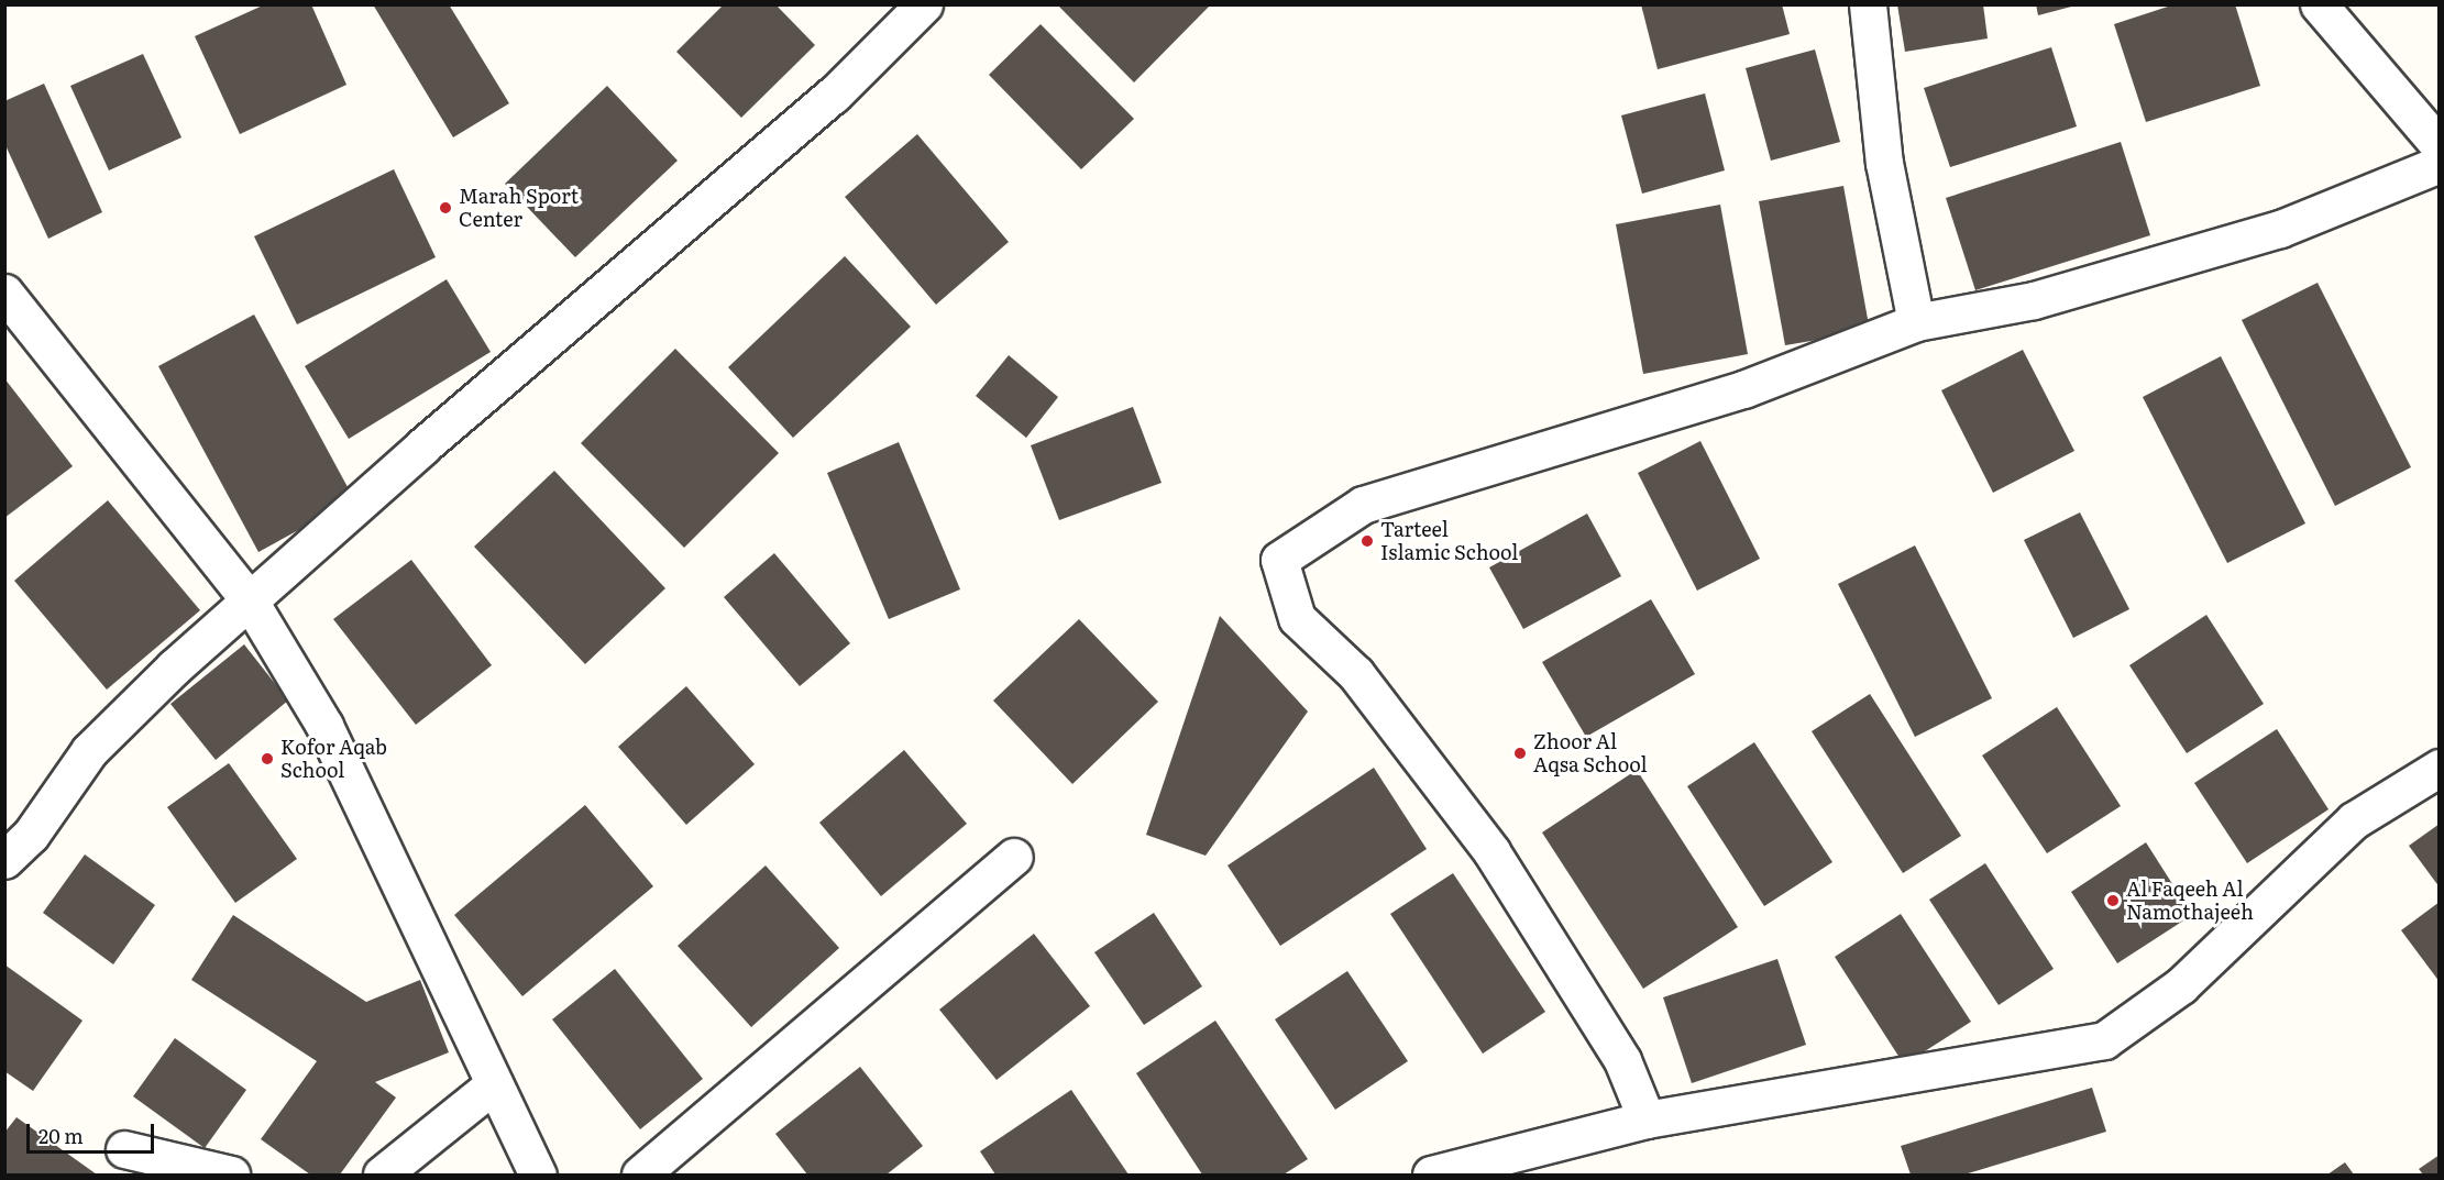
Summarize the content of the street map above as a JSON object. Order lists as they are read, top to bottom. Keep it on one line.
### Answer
{"places":["Marah Sport Center","Tarteel Islamic School","Zhoor Al Aqsa School","Kofor Aqab School","Al Faqeeh Al Namothajeeh"],"scale_bar":"20 m"}
